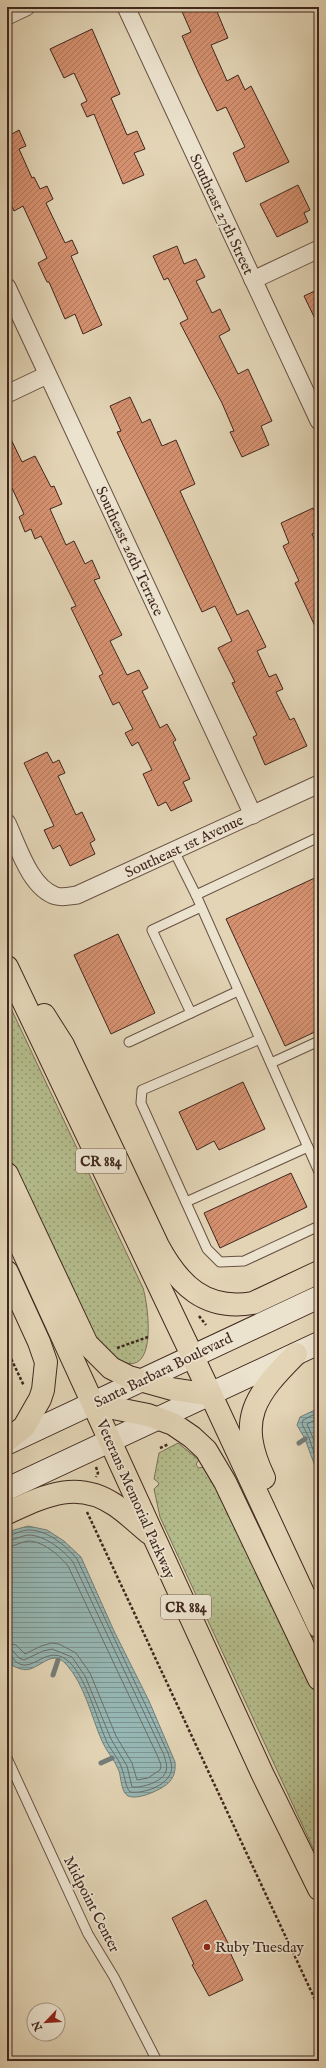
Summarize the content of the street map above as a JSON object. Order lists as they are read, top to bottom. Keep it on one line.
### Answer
{"streets":{"highway":["CR 884","Veterans Memorial Parkway"],"main road":["Santa Barbara Boulevard"],"street":["Southeast 27th Street","Southeast 26th Terrace","Southeast 1st Avenue"],"lane":["Midpoint Center"]},"crossings":[["Southeast 26th Terrace","Southeast 1st Avenue"],["CR 884","Santa Barbara Boulevard"],["Santa Barbara Boulevard","Veterans Memorial Parkway"]],"places":["Ruby Tuesday"],"north":"bottom left"}
